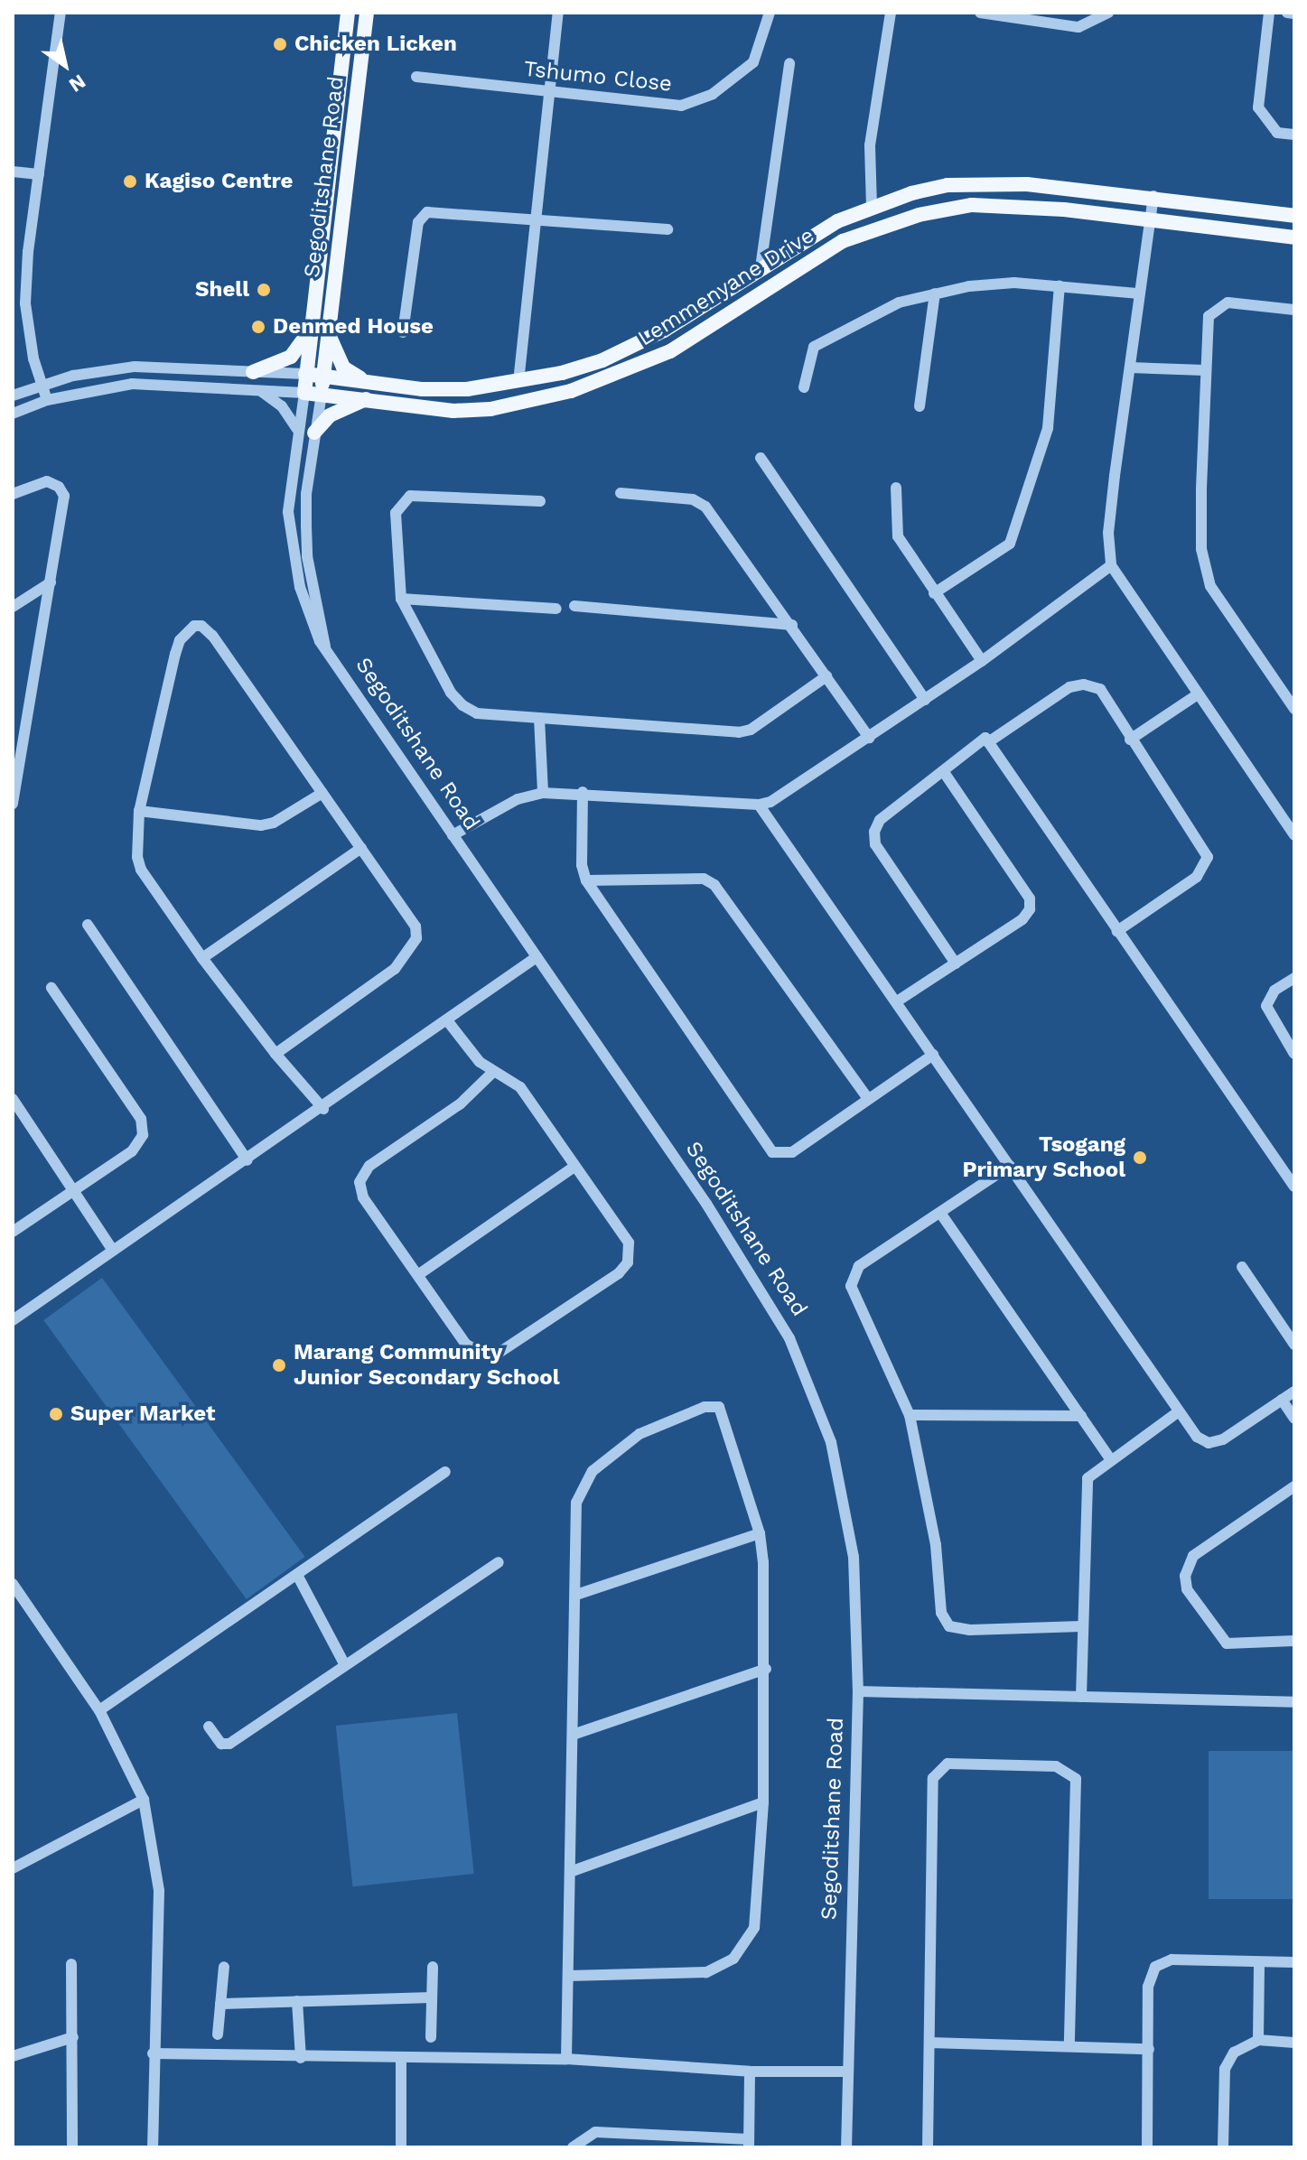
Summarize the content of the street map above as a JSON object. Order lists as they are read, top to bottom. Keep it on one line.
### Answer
{"streets":{"main road":["Segoditshane Road","Lemmenyane Drive"],"street":["Tshumo Close"]},"crossings":[["Segoditshane Road","Lemmenyane Drive"]],"places":["Chicken Licken","Kagiso Centre","Shell","Denmed House","Tsogang Primary School","Marang Community Junior Secondary School","Super Market"],"north":"bottom right"}
